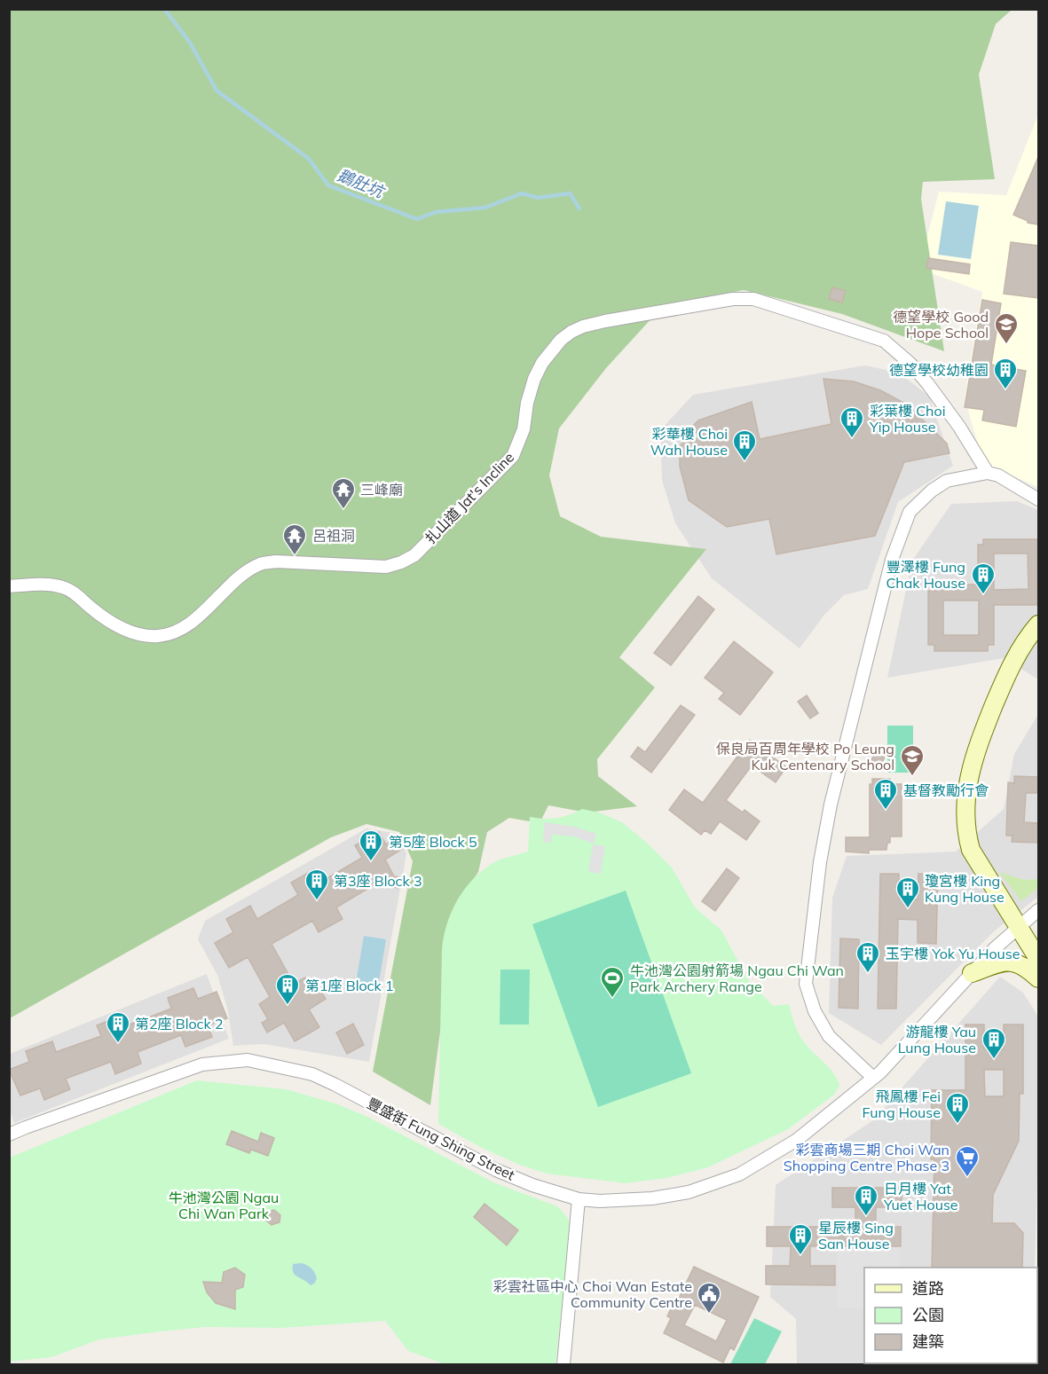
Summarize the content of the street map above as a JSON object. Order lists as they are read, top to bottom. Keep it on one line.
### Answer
{"streets":{"street":["扎山道 Jat's Incline","豐盛街 Fung Shing Street"]},"water":["鵝肚坑"],"parks":["牛池灣公園 Ngau Chi Wan Park"],"places":{"school or university":["德望學校 Good Hope School","保良局百周年學校 Po Leung Kuk Centenary School"],"building":["德望學校幼稚園","彩葉樓 Choi Yip House","彩華樓 Choi Wah House","豐澤樓 Fung Chak House","基督教勵行會","第5座 Block 5","第3座 Block 3","瓊宮樓 King Kung House","玉宇樓 Yok Yu House","第1座 Block 1","第2座 Block 2","游龍樓 Yau Lung House","飛鳳樓 Fei Fung House","日月樓 Yat Yuet House","星辰樓 Sing San House"],"temple":["三峰廟","呂祖洞"],"sports":["牛池灣公園射箭場 Ngau Chi Wan Park Archery Range"],"supermarket":["彩雲商場三期 Choi Wan Shopping Centre Phase 3"],"public building":["彩雲社區中心 Choi Wan Estate Community Centre"]},"legend":["道路","公園","建築"]}
